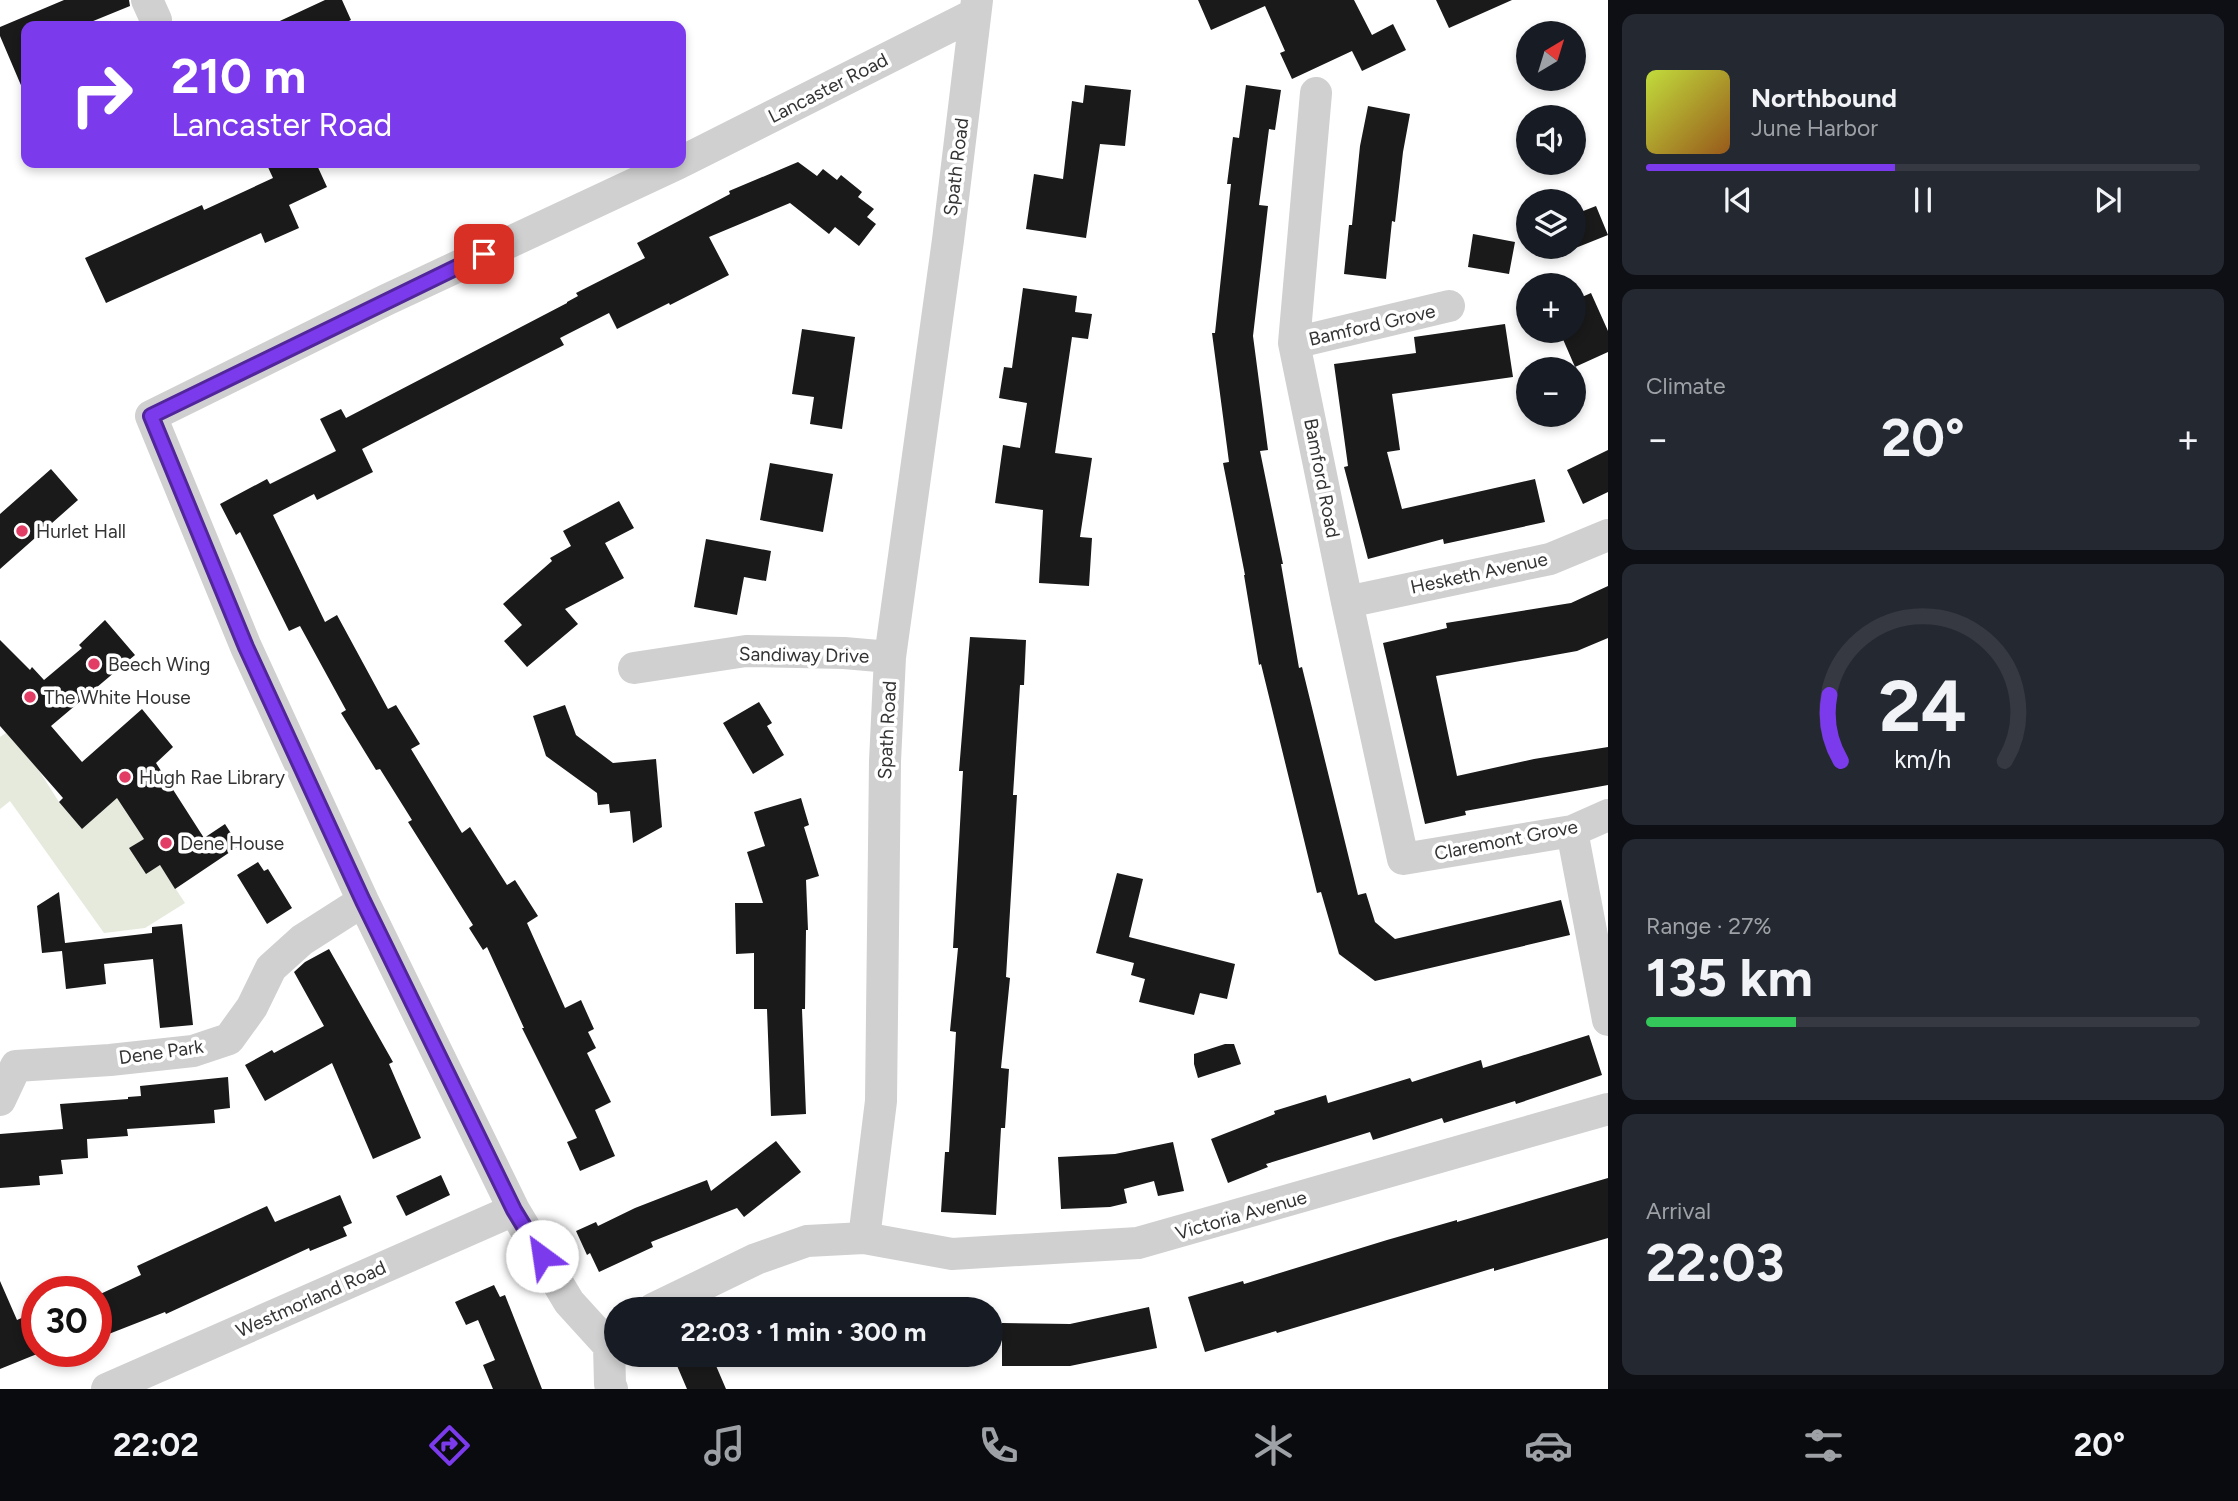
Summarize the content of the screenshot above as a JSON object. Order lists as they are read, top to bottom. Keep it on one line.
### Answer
{"streets":{"street":["Lancaster Road","Spath Road","Bamford Grove","Bamford Road","Hesketh Avenue","Sandiway Drive","Claremont Grove","Dene Park","Victoria Avenue","Westmorland Road"]},"crossings":[["Lancaster Road","Spath Road"],["Lancaster Road","Dene Park"],["Spath Road","Sandiway Drive"],["Spath Road","Victoria Avenue"],["Bamford Grove","Bamford Road"],["Bamford Road","Hesketh Avenue"],["Bamford Road","Claremont Grove"]],"places":["Hurlet Hall","Beech Wing","The White House","Hugh Rae Library","Dene House"],"north":"top right","page":{"map_buttons":["+","−"],"turn":["210 m","Lancaster Road"],"song":["Northbound","June Harbor"],"tile":["Climate",["Range · 27%","135 km"],["Arrival","22:03"]],"heat":["−","20°","+"],"limit":"30","trip":"22:03 · 1 min · 300 m","tabs":["22:02","20°"],"gauge":["24","km/h"]}}
